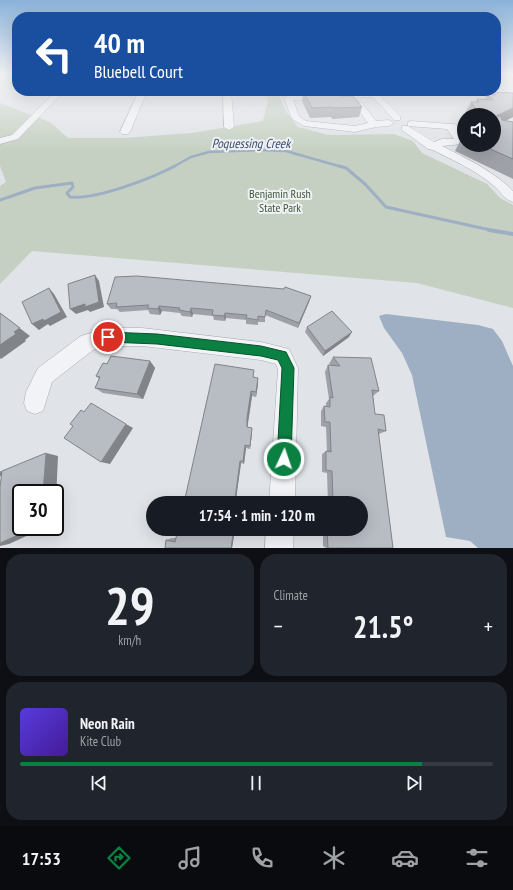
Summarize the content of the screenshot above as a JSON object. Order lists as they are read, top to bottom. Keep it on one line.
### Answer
{"water":["Poquessing Creek"],"parks":["Benjamin Rush State Park"],"page":{"turn":["40 m","Bluebell Court"],"limit":"30","trip":"17:54 · 1 min · 120 m","tile":[["29","km/h"],"Climate"],"heat":["−","21.5°","+"],"song":["Neon Rain","Kite Club"],"tabs":"17:53"}}
